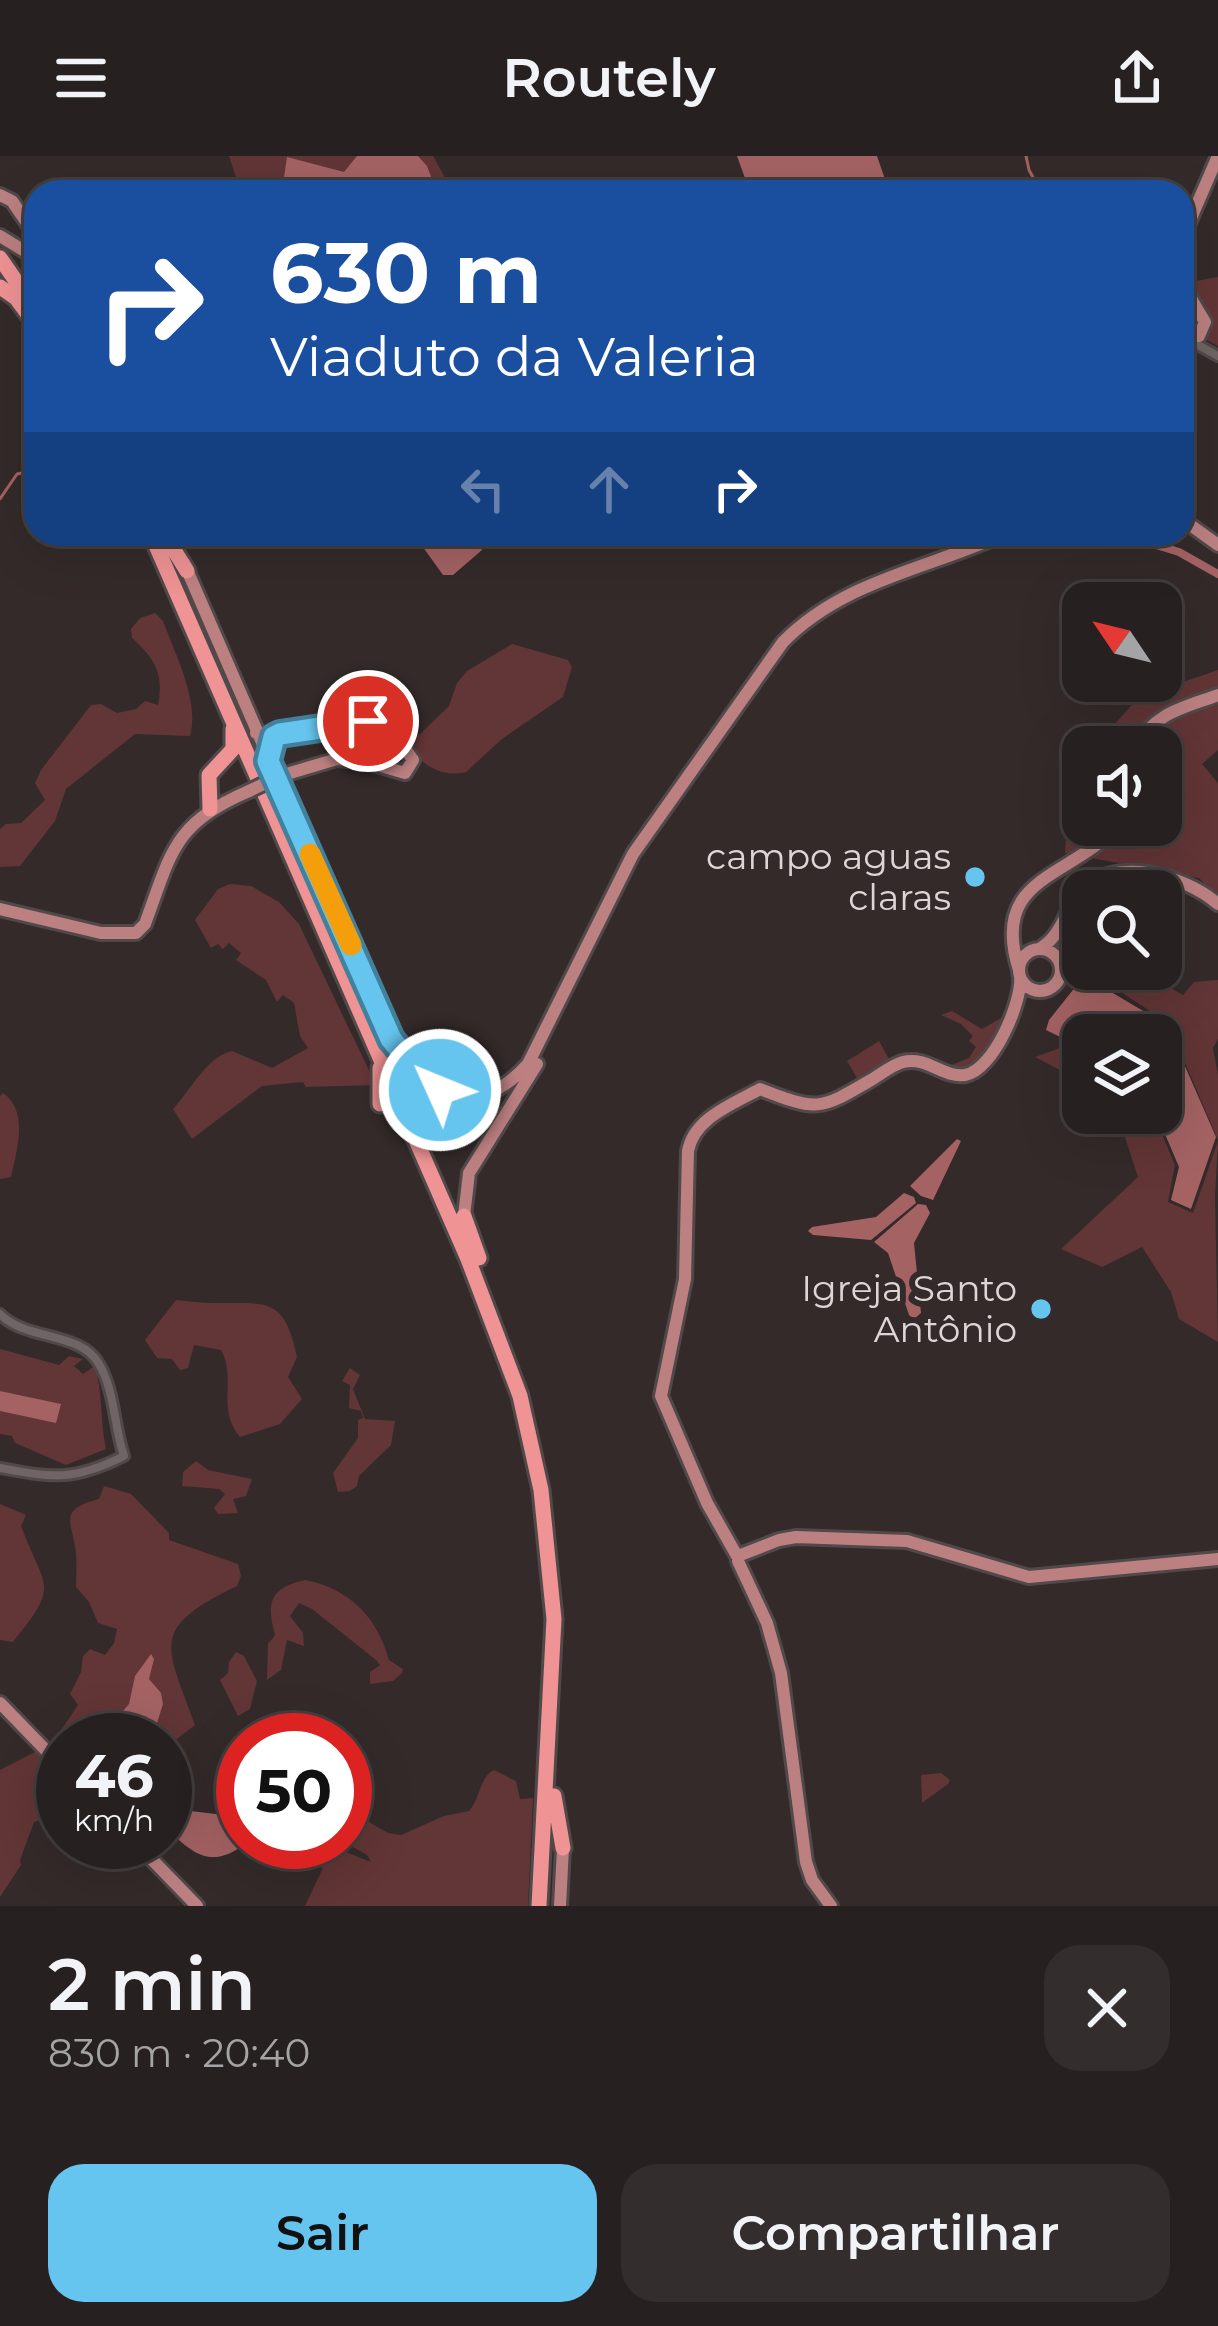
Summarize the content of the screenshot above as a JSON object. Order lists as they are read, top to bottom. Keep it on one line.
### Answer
{"places":["campo aguas claras","Igreja Santo Antônio"],"north":"top left","page":{"header":"Routely","turn":["630 m","Viaduto da Valeria"],"speed":"46 km/h","limit":"50","heading":["2 min","830 m · 20:40"],"buttons":["Sair","Compartilhar"]}}
